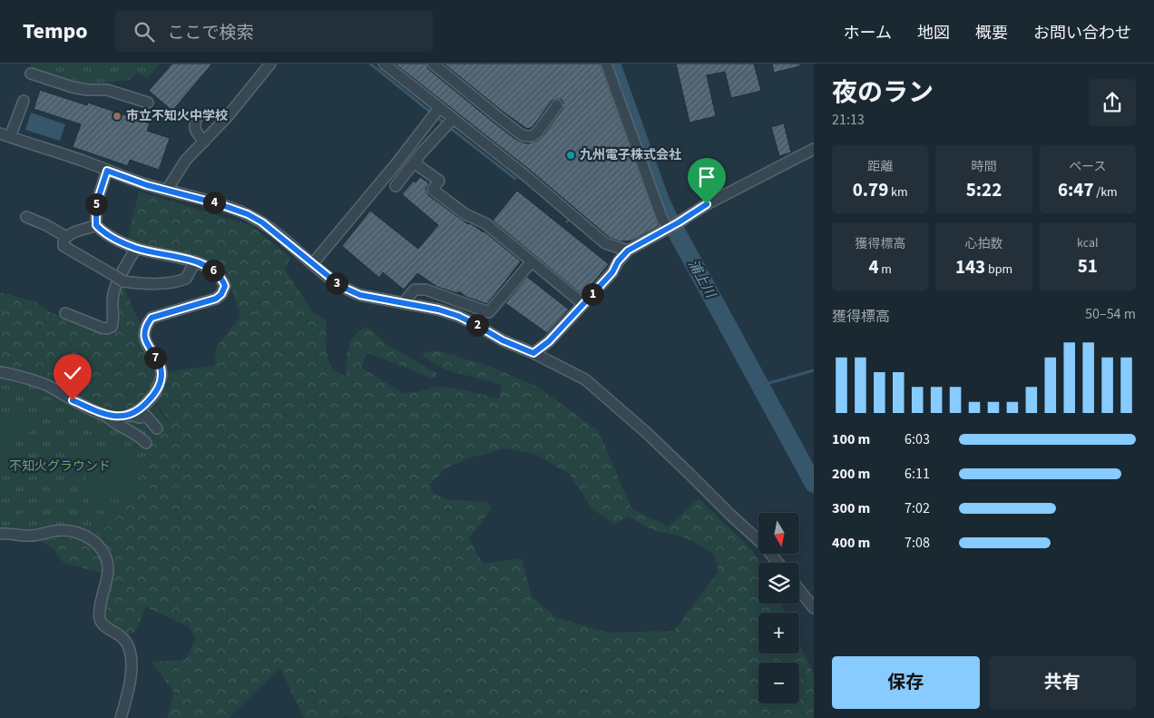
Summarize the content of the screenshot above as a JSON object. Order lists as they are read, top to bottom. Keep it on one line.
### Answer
{"water":["浦上川"],"parks":["不知火グラウンド"],"places":["市立不知火中学校","九州電子株式会社"],"north":"bottom","page":{"header":"Tempo","search":"ここで検索","nav":["ホーム","地図","概要","お問い合わせ"],"heading":["夜のラン","21:13"],"stats":[["距離","0.79 km"],["時間","5:22"],["ペース","6:47 /km"],["獲得標高","4 m"],["心拍数","143 bpm"],["kcal","51"]],"pins":["4","5","6","3","1","2","7"],"chart":["獲得標高","50–54 m"],"list":[{"name":"100 m","note":"6:03"},{"name":"200 m","note":"6:11"},{"name":"300 m","note":"7:02"},{"name":"400 m","note":"7:08"}],"map_buttons":["+","−"],"buttons":["保存","共有"]}}
